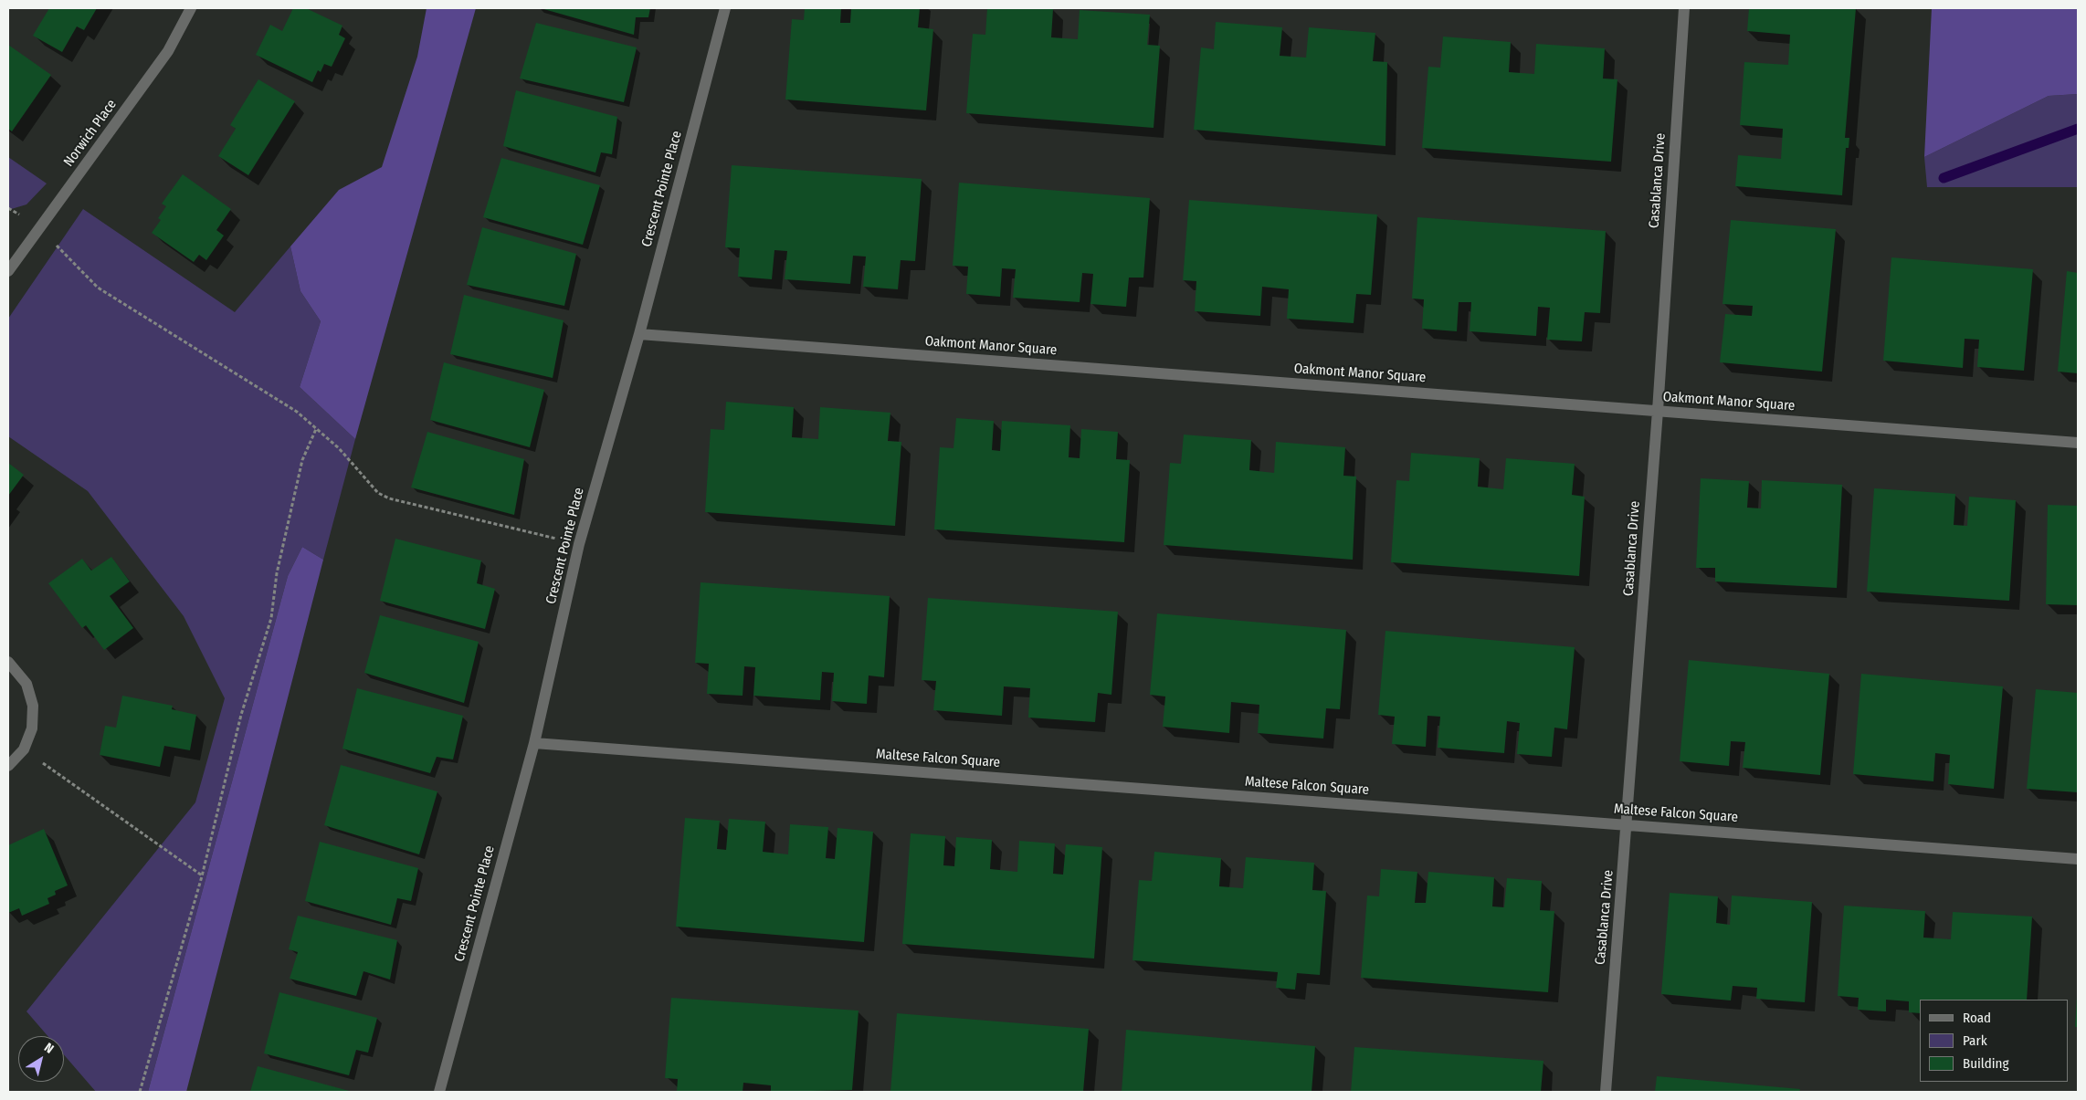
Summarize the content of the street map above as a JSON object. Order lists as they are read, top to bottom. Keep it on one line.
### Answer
{"streets":{"street":["Norwich Place","Casablanca Drive","Crescent Pointe Place","Oakmont Manor Square","Maltese Falcon Square"]},"crossings":[["Casablanca Drive","Oakmont Manor Square"],["Casablanca Drive","Maltese Falcon Square"],["Crescent Pointe Place","Oakmont Manor Square"],["Crescent Pointe Place","Maltese Falcon Square"]],"legend":["Road","Park","Building"],"north":"top right"}
